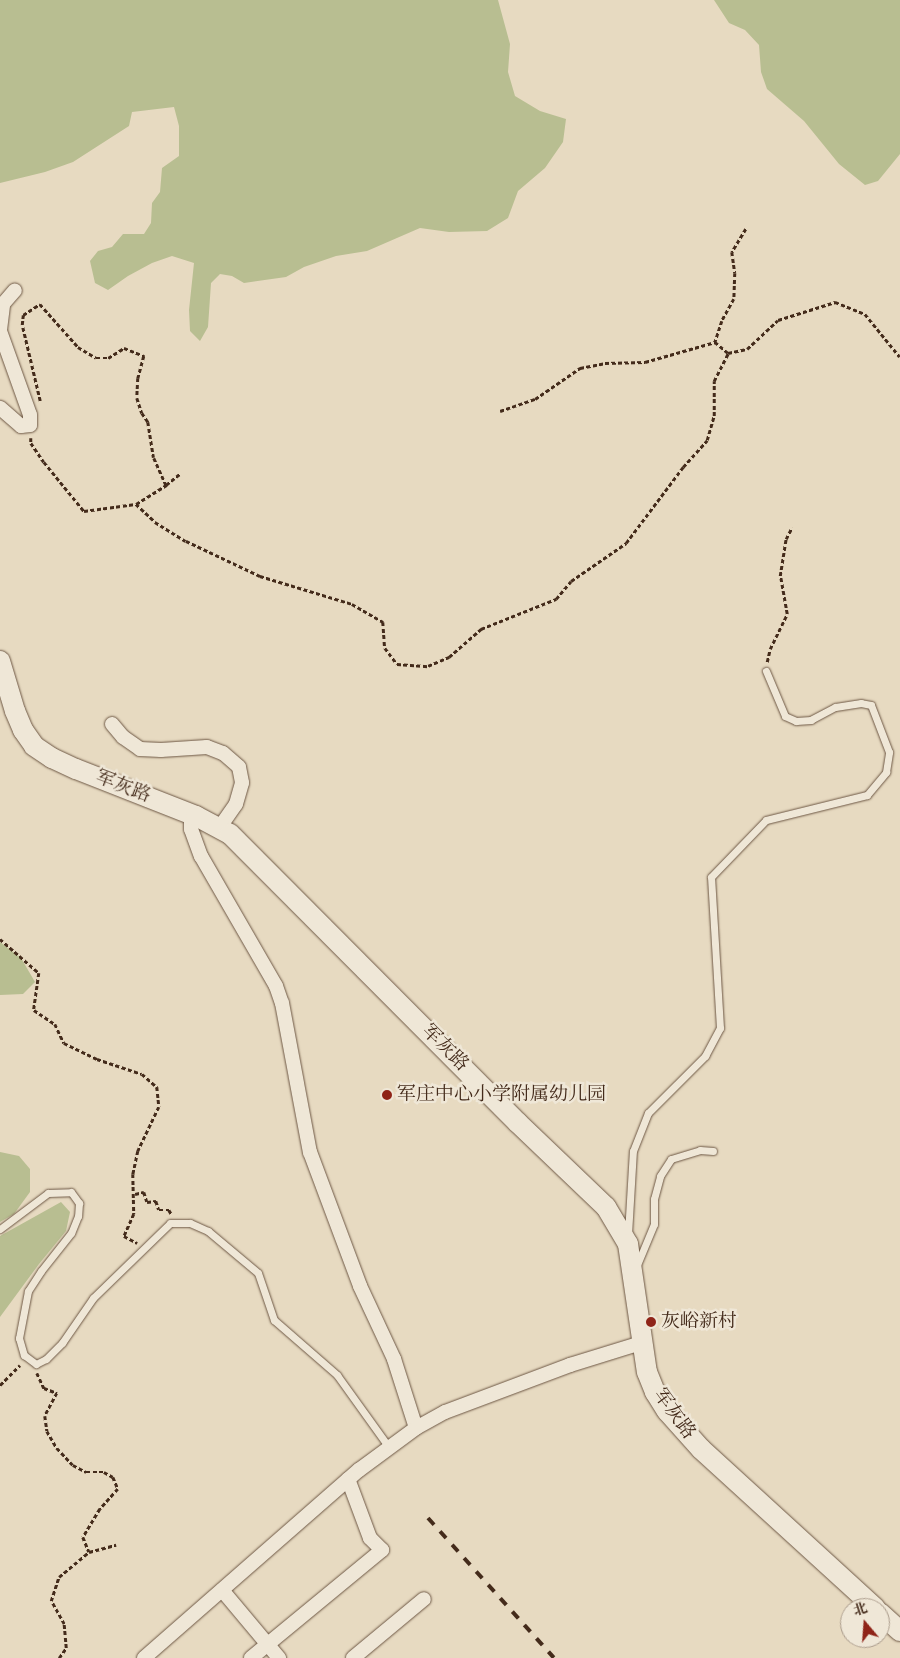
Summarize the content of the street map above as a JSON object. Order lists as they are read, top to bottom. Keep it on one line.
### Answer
{"streets":{"street":["军灰路"]},"places":["军庄中心小学附属幼儿园","灰峪新村"],"north":"top"}
